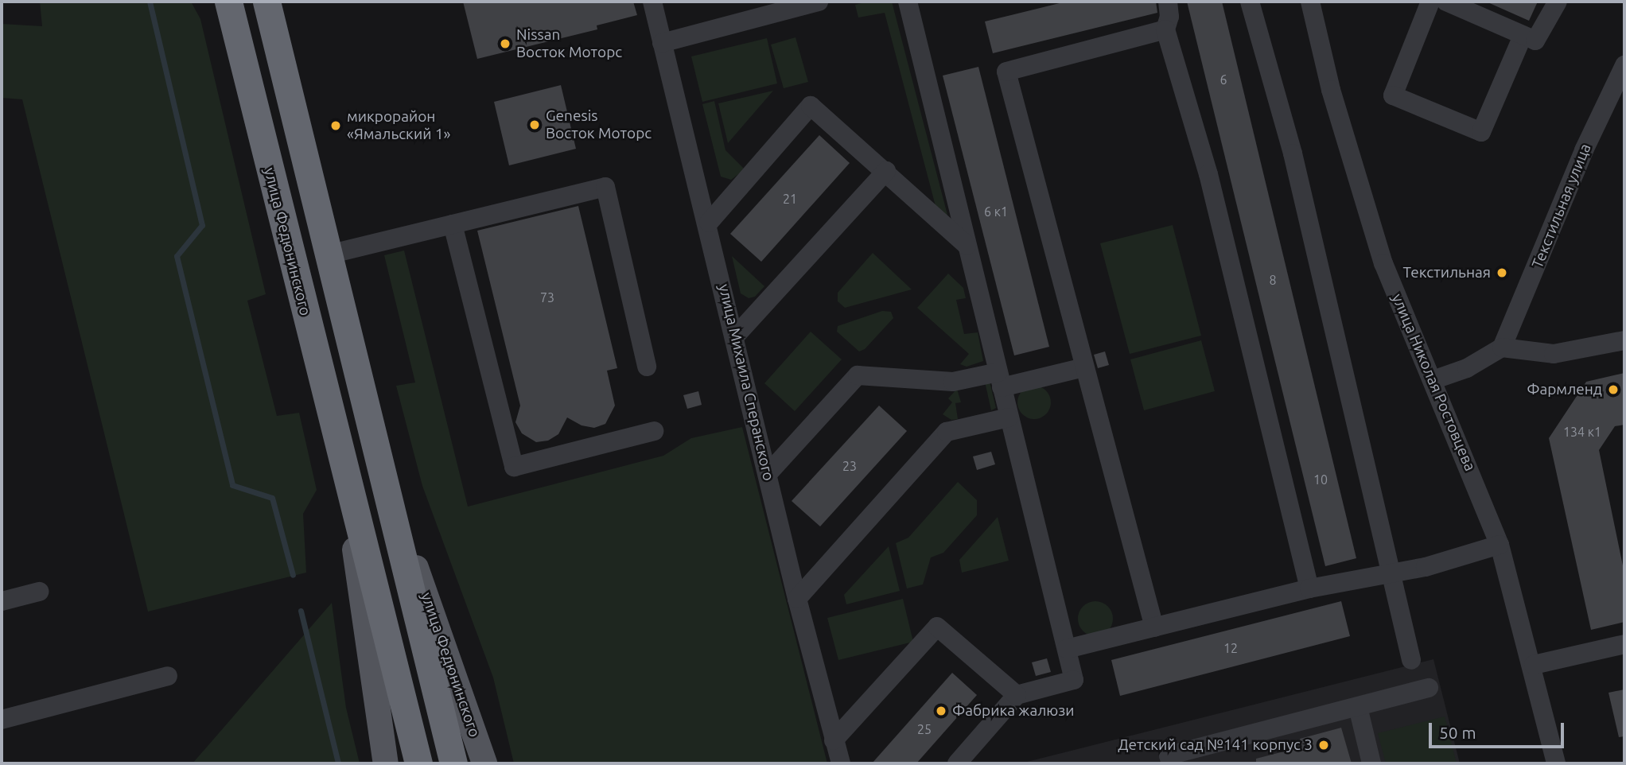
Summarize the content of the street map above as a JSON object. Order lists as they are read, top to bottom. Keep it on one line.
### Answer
{"streets":{"highway":["улица Федюнинского"],"street":["Текстильная улица","улица Михаила Сперанского","улица Николая Ростовцева"]},"places":["Nissan Восток Моторс","Genesis Восток Моторс","микрорайон «Ямальский 1»","Текстильная","Фармленд","Фабрика жалюзи","Детский сад №141 корпус 3"],"house_numbers":["6","21","6 к1","8","73","134 к1","23","10","12","25"],"scale_bar":"50 m"}
